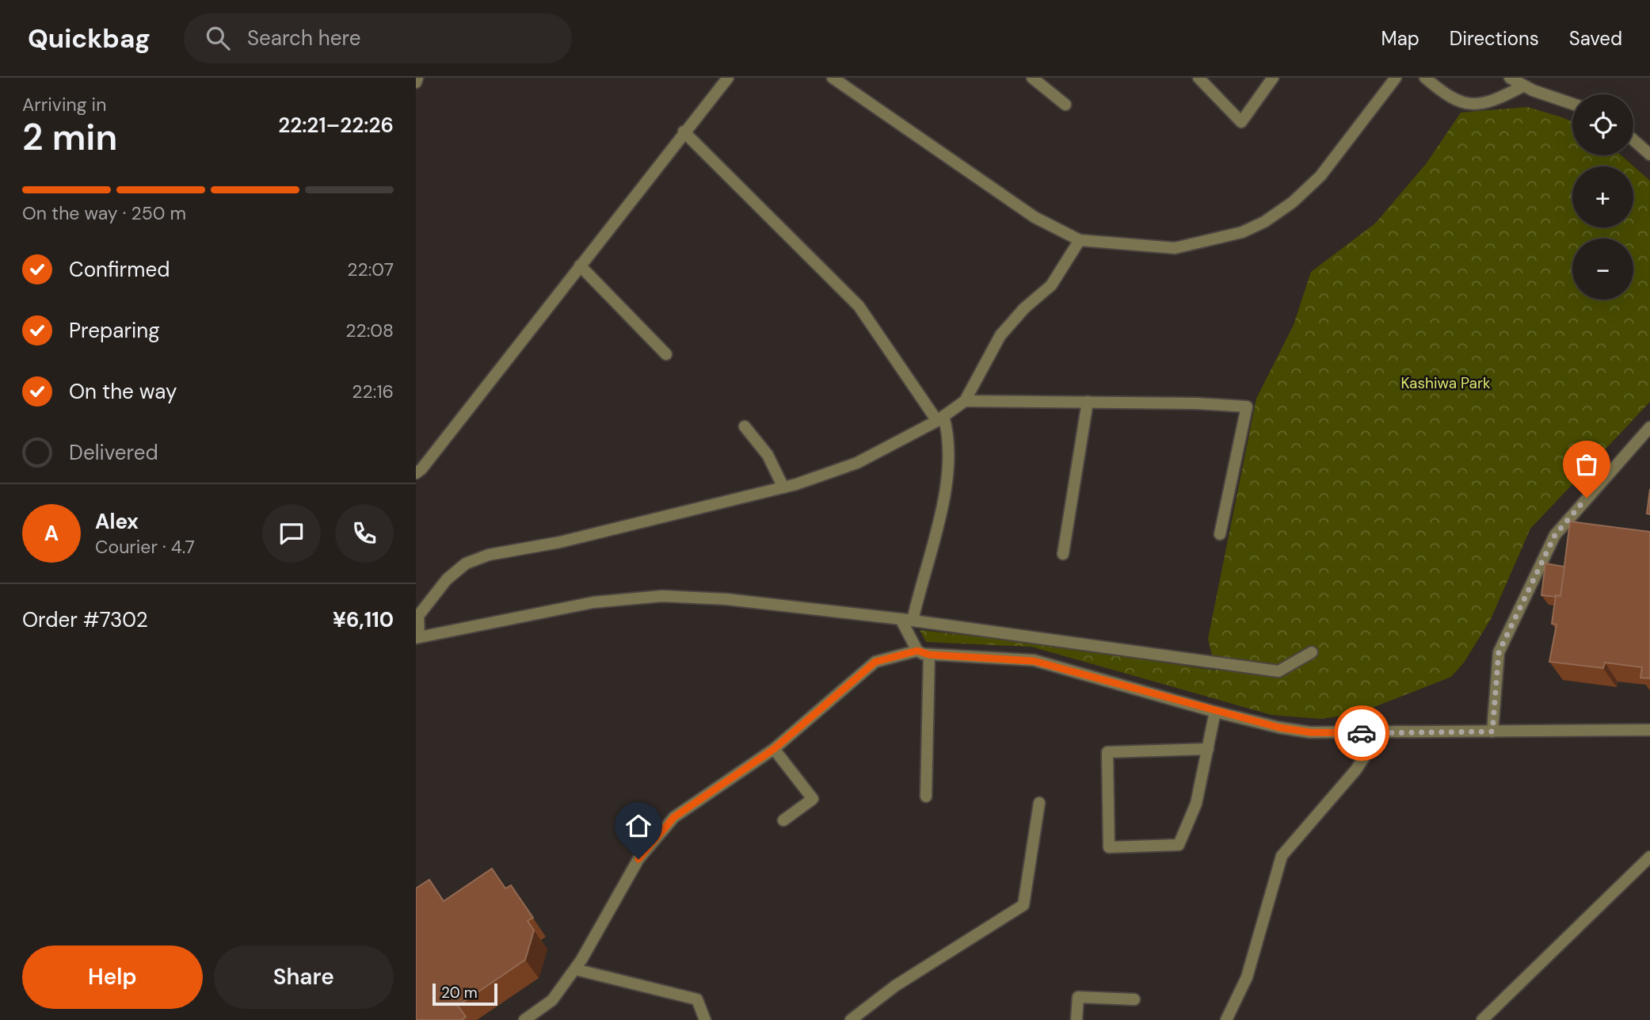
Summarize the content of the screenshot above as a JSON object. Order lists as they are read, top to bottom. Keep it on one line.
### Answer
{"parks":["Kashiwa Park"],"scale_bar":"20 m","page":{"header":"Quickbag","search":"Search here","nav":["Map","Directions","Saved"],"heading":["2 min","Arriving in","22:21–22:26"],"panel":["Alex","Courier · 4.7","Order #7302","¥6,110"],"map_buttons":["+","−"],"bar":"On the way · 250 m","list":[["Confirmed","22:07"],["Preparing","22:08"],["On the way","22:16"],"Delivered"],"round":"A","buttons":["Help","Share"],"scale":"20 m"}}
